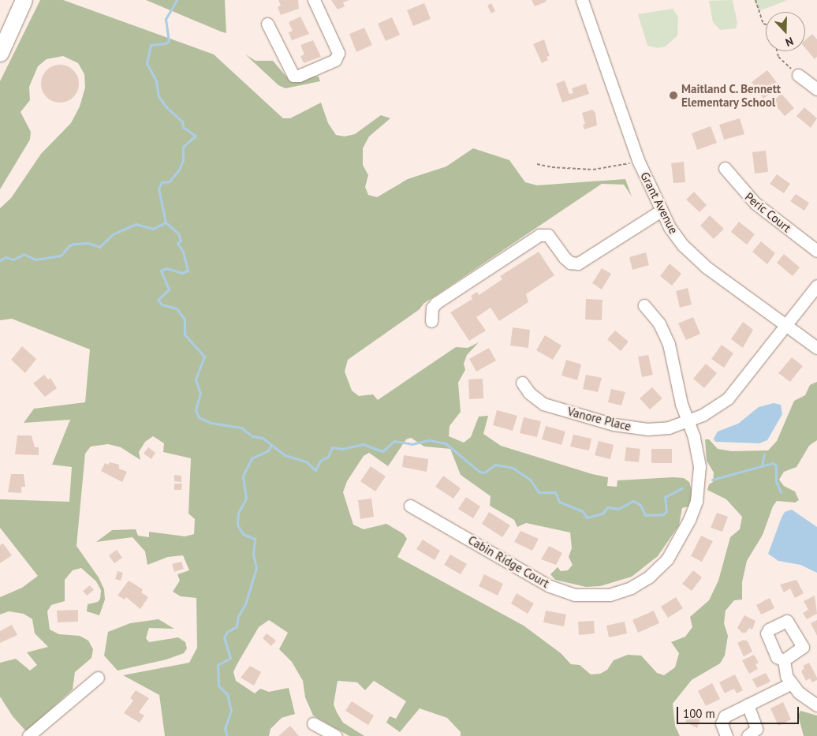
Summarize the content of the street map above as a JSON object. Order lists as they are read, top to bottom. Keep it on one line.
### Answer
{"streets":{"street":["Grant Avenue","Peric Court","Vanore Place","Cabin Ridge Court"]},"crossings":[["Grant Avenue","Vanore Place"],["Vanore Place","Cabin Ridge Court"]],"places":["Maitland C. Bennett Elementary School"],"scale_bar":"100 m","north":"bottom"}
